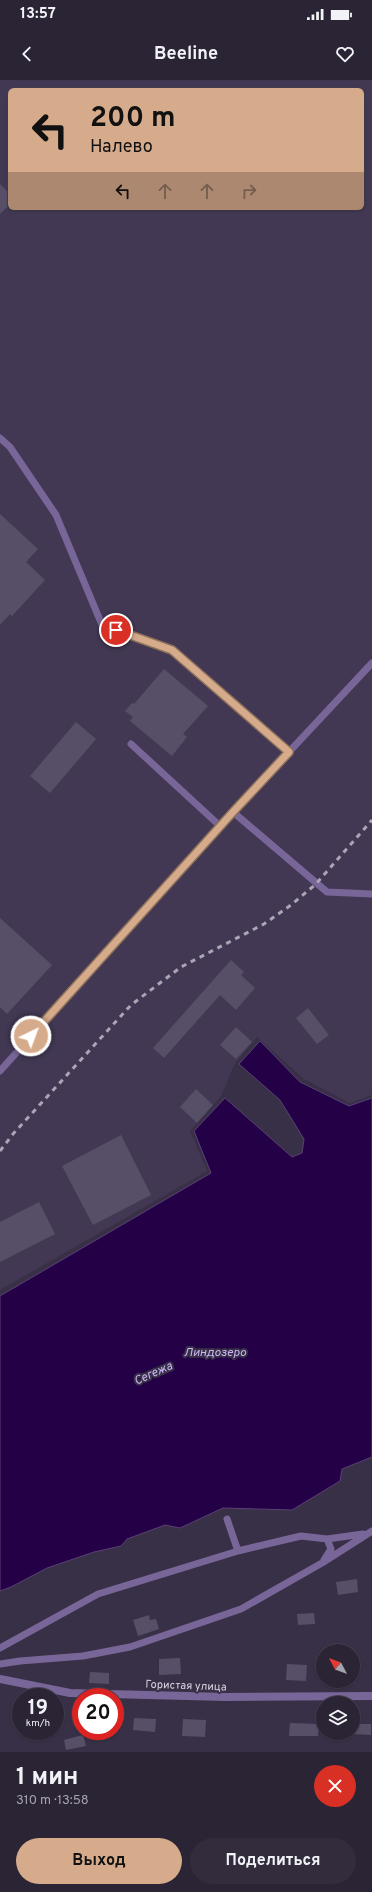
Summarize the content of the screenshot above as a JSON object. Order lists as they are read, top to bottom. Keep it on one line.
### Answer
{"streets":{"street":["Гористая улица"]},"water":["Линдозеро","Сегежа"],"north":"top left","page":{"status":"13:57","header":"Beeline","turn":["200 m","Налево"],"speed":"19 km/h","limit":"20","heading":["1 мин","310 m · 13:58"],"buttons":["Выход","Поделиться"]}}
